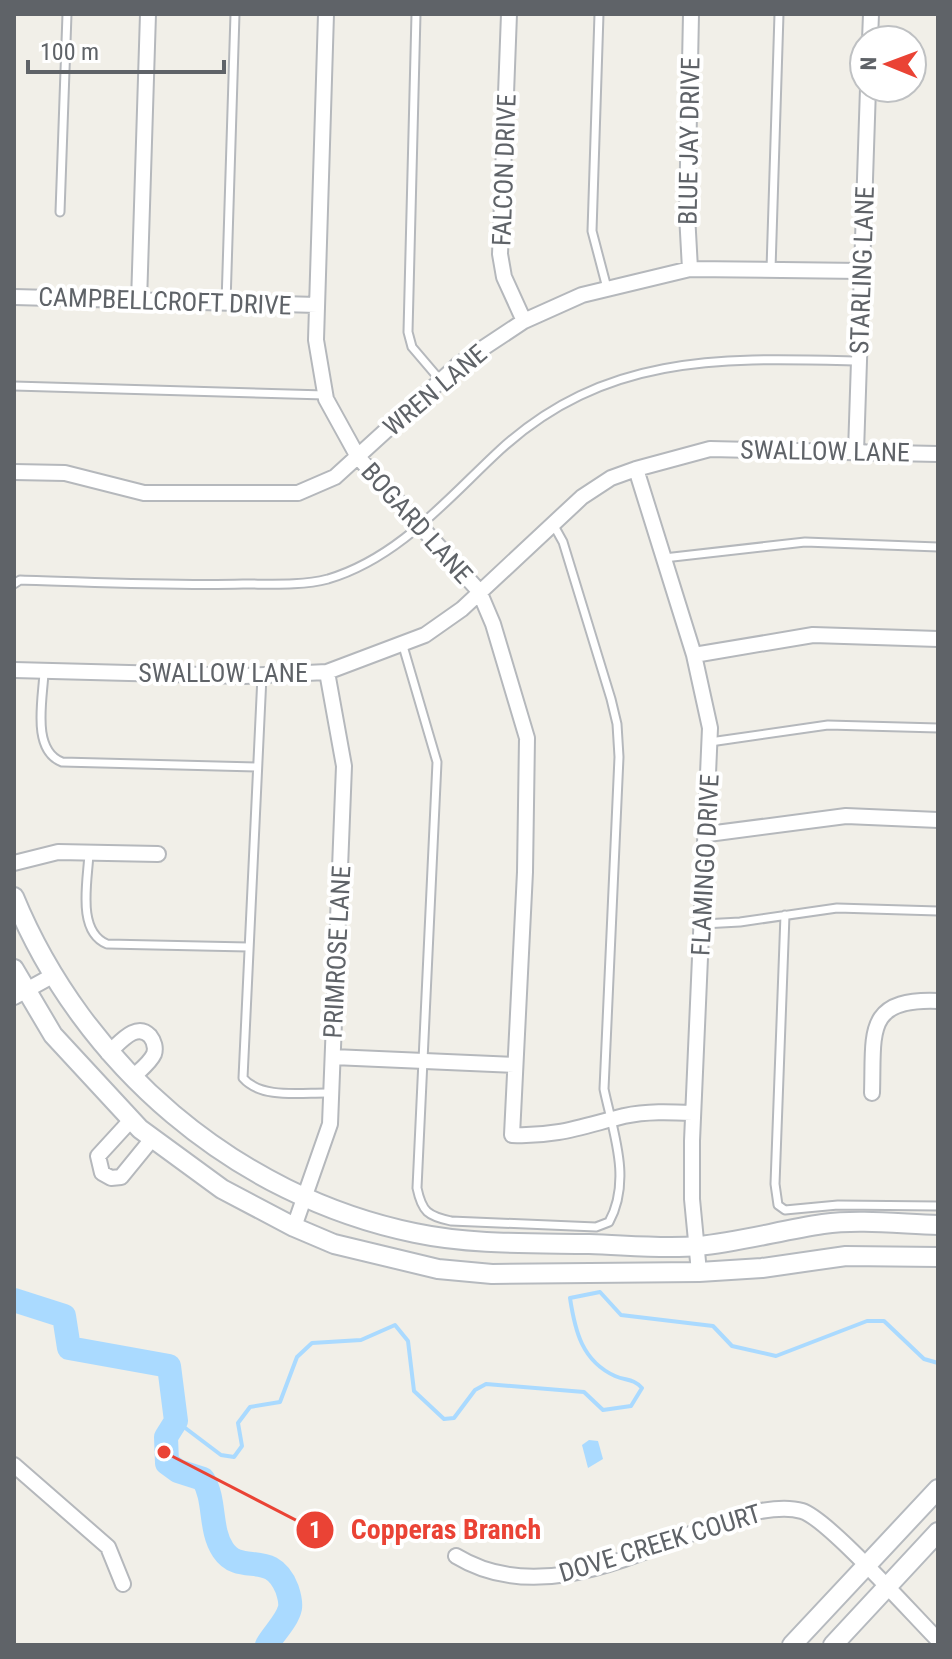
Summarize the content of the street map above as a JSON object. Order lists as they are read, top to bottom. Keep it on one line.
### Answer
{"streets":{"street":["BLUE JAY DRIVE","FALCON DRIVE","STARLING LANE","CAMPBELLCROFT DRIVE","WREN LANE","SWALLOW LANE","BOGARD LANE","FLAMINGO DRIVE","PRIMROSE LANE","DOVE CREEK COURT"]},"crossings":[["BLUE JAY DRIVE","WREN LANE"],["FALCON DRIVE","WREN LANE"],["STARLING LANE","WREN LANE"],["STARLING LANE","SWALLOW LANE"],["CAMPBELLCROFT DRIVE","BOGARD LANE"],["WREN LANE","BOGARD LANE"],["SWALLOW LANE","BOGARD LANE"],["SWALLOW LANE","FLAMINGO DRIVE"],["SWALLOW LANE","PRIMROSE LANE"],["BOGARD LANE","FLAMINGO DRIVE"]],"places":["Copperas Branch"],"scale_bar":"100 m","north":"left"}
